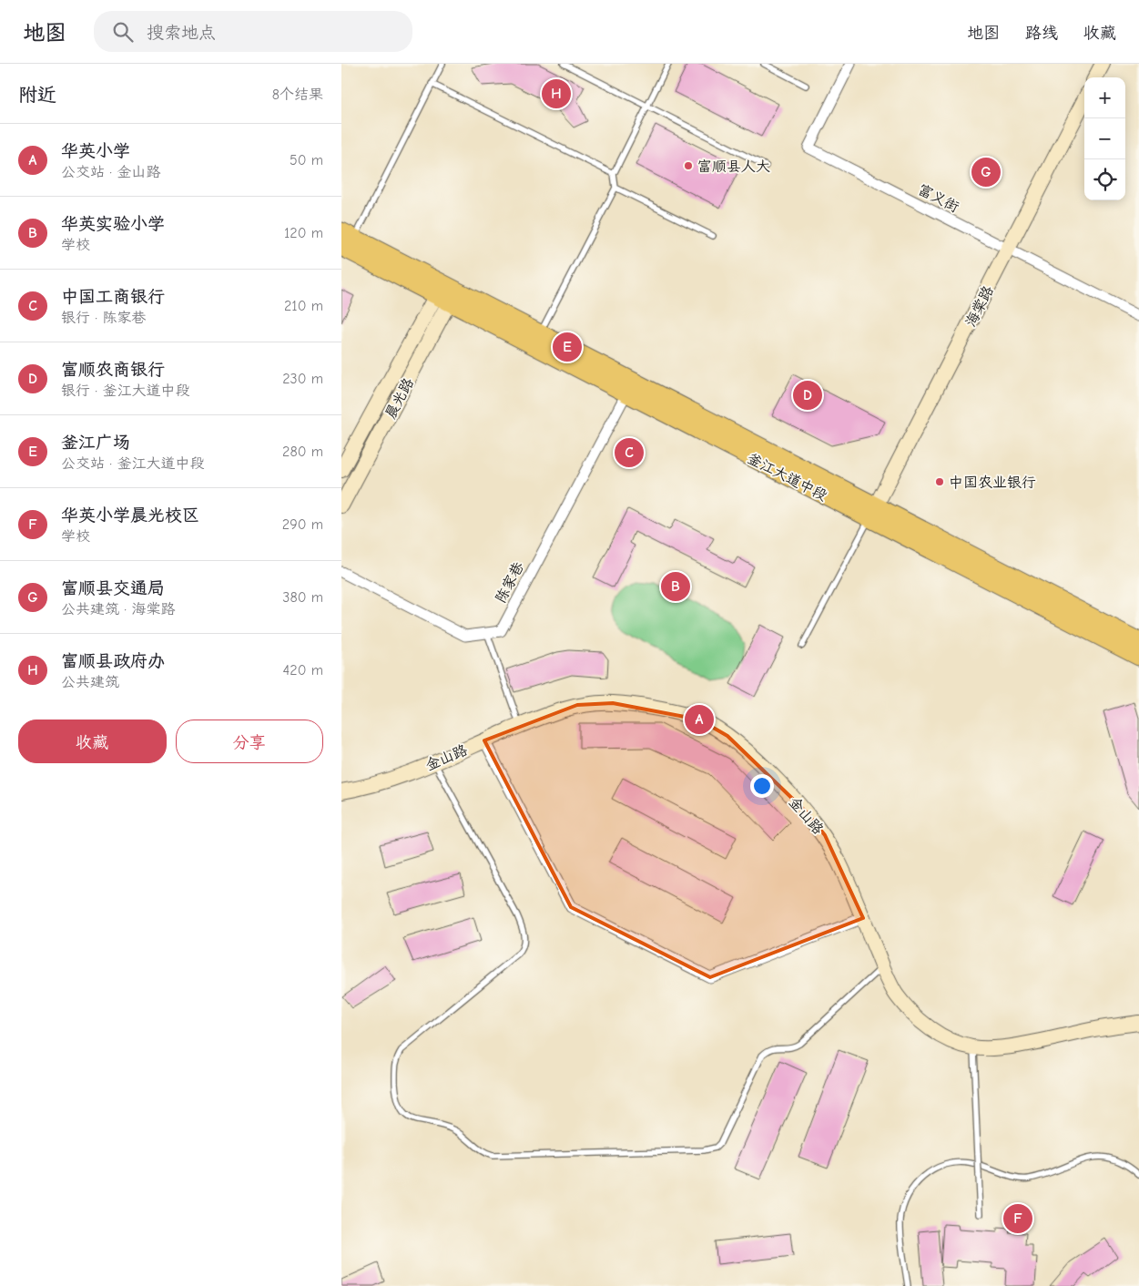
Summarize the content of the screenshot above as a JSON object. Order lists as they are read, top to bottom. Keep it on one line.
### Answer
{"streets":{"main road":["釜江大道中段"],"street":["富义街","海棠路","晨光路","陈家巷","金山路"]},"crossings":[["富义街","海棠路"],["海棠路","釜江大道中段"],["晨光路","釜江大道中段"],["釜江大道中段","陈家巷"]],"places":["富顺县人大","中国农业银行"],"page":{"header":"地图","search":"搜索地点","nav":["地图","路线","收藏"],"heading":["附近","8个结果"],"map_buttons":["+","−"],"pins":["H","G","E","D","C","B","A","F"],"list":[{"mark":"A","name":"华英小学","note":"公交站 · 金山路","value":"50 m"},{"mark":"B","name":"华英实验小学","note":"学校","value":"120 m"},{"mark":"C","name":"中国工商银行","note":"银行 · 陈家巷","value":"210 m"},{"mark":"D","name":"富顺农商银行","note":"银行 · 釜江大道中段","value":"230 m"},{"mark":"E","name":"釜江广场","note":"公交站 · 釜江大道中段","value":"280 m"},{"mark":"F","name":"华英小学晨光校区","note":"学校","value":"290 m"},{"mark":"G","name":"富顺县交通局","note":"公共建筑 · 海棠路","value":"380 m"},{"mark":"H","name":"富顺县政府办","note":"公共建筑","value":"420 m"}],"buttons":["收藏","分享"]}}
